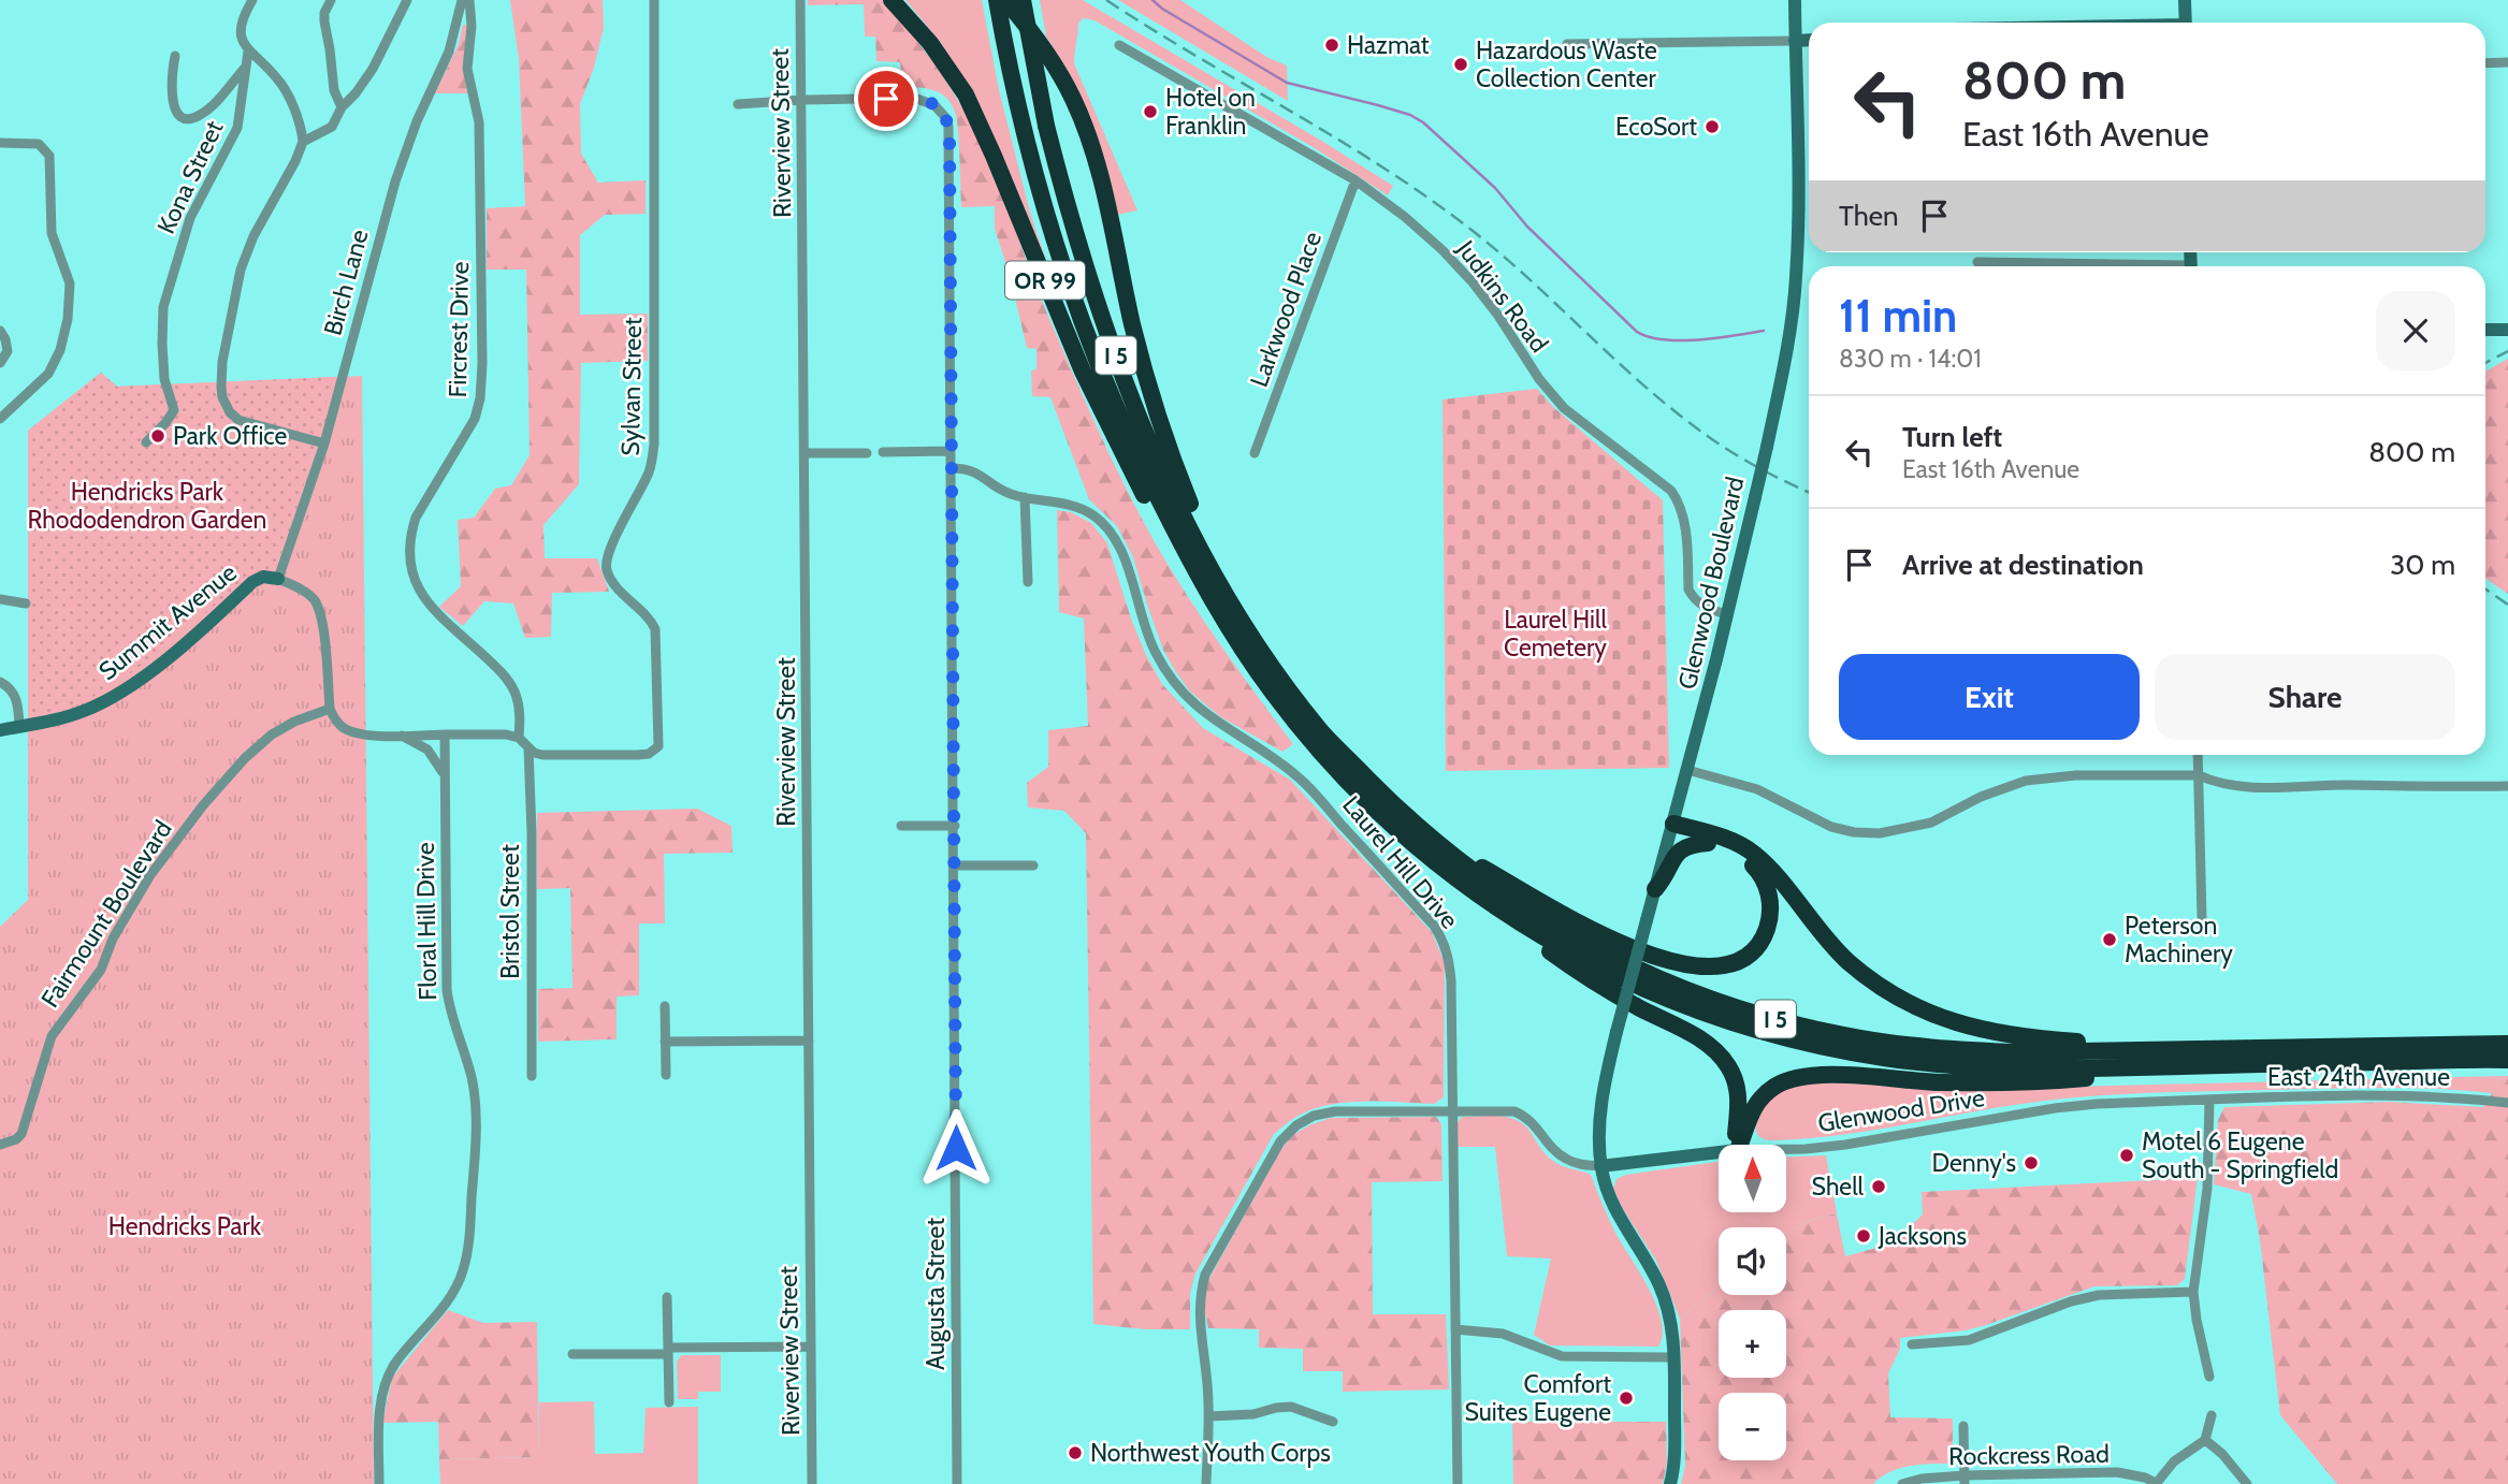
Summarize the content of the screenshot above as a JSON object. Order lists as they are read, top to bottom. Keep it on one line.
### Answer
{"streets":{"highway":["OR 99","I 5"],"main road":["Glenwood Boulevard","Summit Avenue","Glenwood Drive"],"street":["Riverview Street","Kona Street","Birch Lane","Judkins Road","Larkwood Place","Fircrest Drive","Sylvan Street","Laurel Hill Drive","Bristol Street","Fairmount Boulevard","Floral Hill Drive","East 24th Avenue","Augusta Street","Rockcress Road"]},"crossings":[["Riverview Street","Augusta Street"],["OR 99","I 5"],["Birch Lane","Summit Avenue"],["Judkins Road","Larkwood Place"],["Judkins Road","Glenwood Boulevard"],["Sylvan Street","Bristol Street"],["Glenwood Boulevard","Glenwood Drive"],["Laurel Hill Drive","Augusta Street"],["East 24th Avenue","Glenwood Drive"]],"parks":["Hendricks Park Rhododendron Garden","Laurel Hill Cemetery","Hendricks Park"],"places":["Hazmat","Hazardous Waste Collection Center","Hotel on Franklin","EcoSort","Park Office","Peterson Machinery","Motel 6 Eugene South - Springfield","Denny's","Shell","Jacksons","Comfort Suites Eugene","Northwest Youth Corps"],"north":"top","page":{"turn":["800 m","East 16th Avenue"],"then":"Then","heading":["11 min","830 m · 14:01"],"list":[{"name":"Turn left","note":"East 16th Avenue","value":"800 m"},{"name":"Arrive at destination","value":"30 m"}],"buttons":["Exit","Share"],"map_buttons":["+","−"]}}
